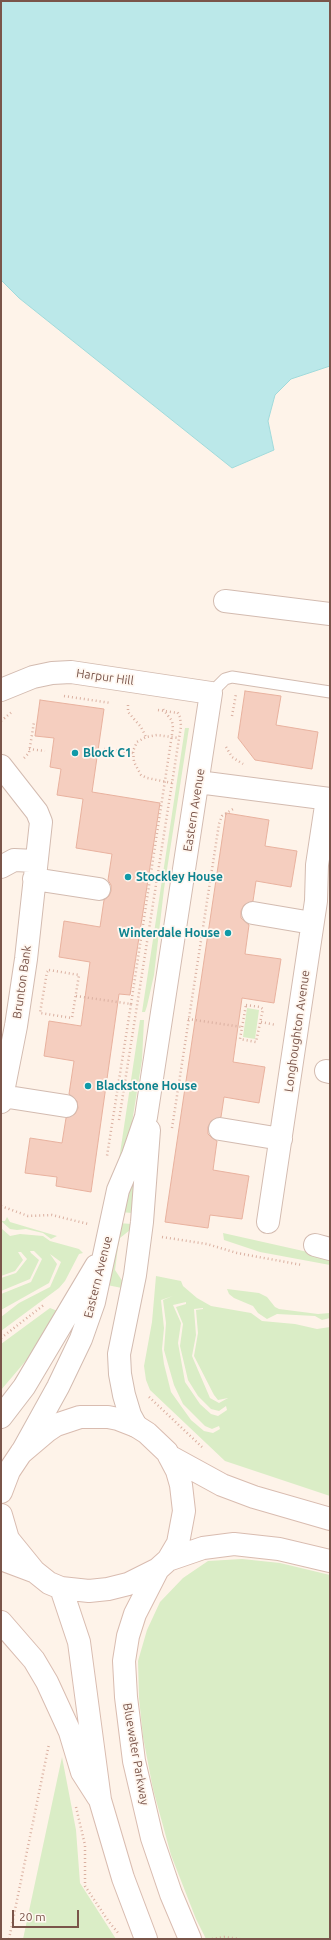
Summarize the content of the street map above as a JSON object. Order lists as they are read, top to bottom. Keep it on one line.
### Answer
{"streets":{"street":["Harpur Hill","Eastern Avenue","Brunton Bank","Longhoughton Avenue","Bluewater Parkway"]},"crossings":[["Harpur Hill","Eastern Avenue"],["Eastern Avenue","Longhoughton Avenue"]],"places":["Block C1","Stockley House","Winterdale House","Blackstone House"],"scale_bar":"20 m"}
